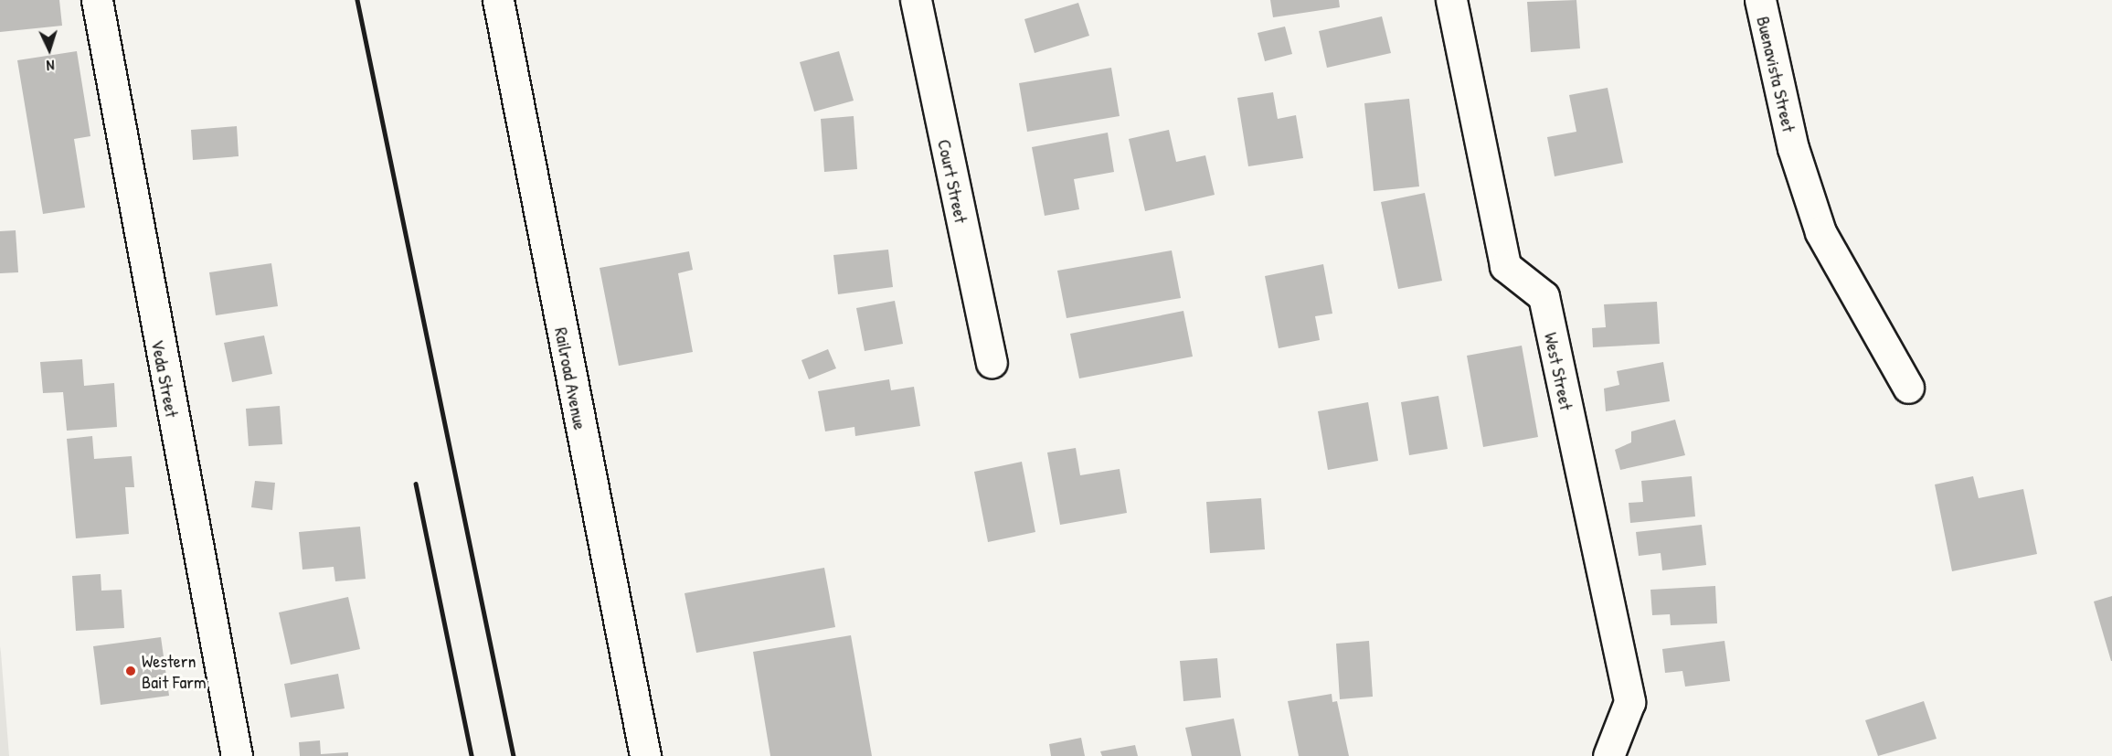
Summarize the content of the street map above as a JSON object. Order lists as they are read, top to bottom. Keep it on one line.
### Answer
{"streets":{"street":["Buenavista Street","Court Street","West Street","Veda Street","Railroad Avenue"]},"places":["Western Bait Farm"],"north":"bottom"}
